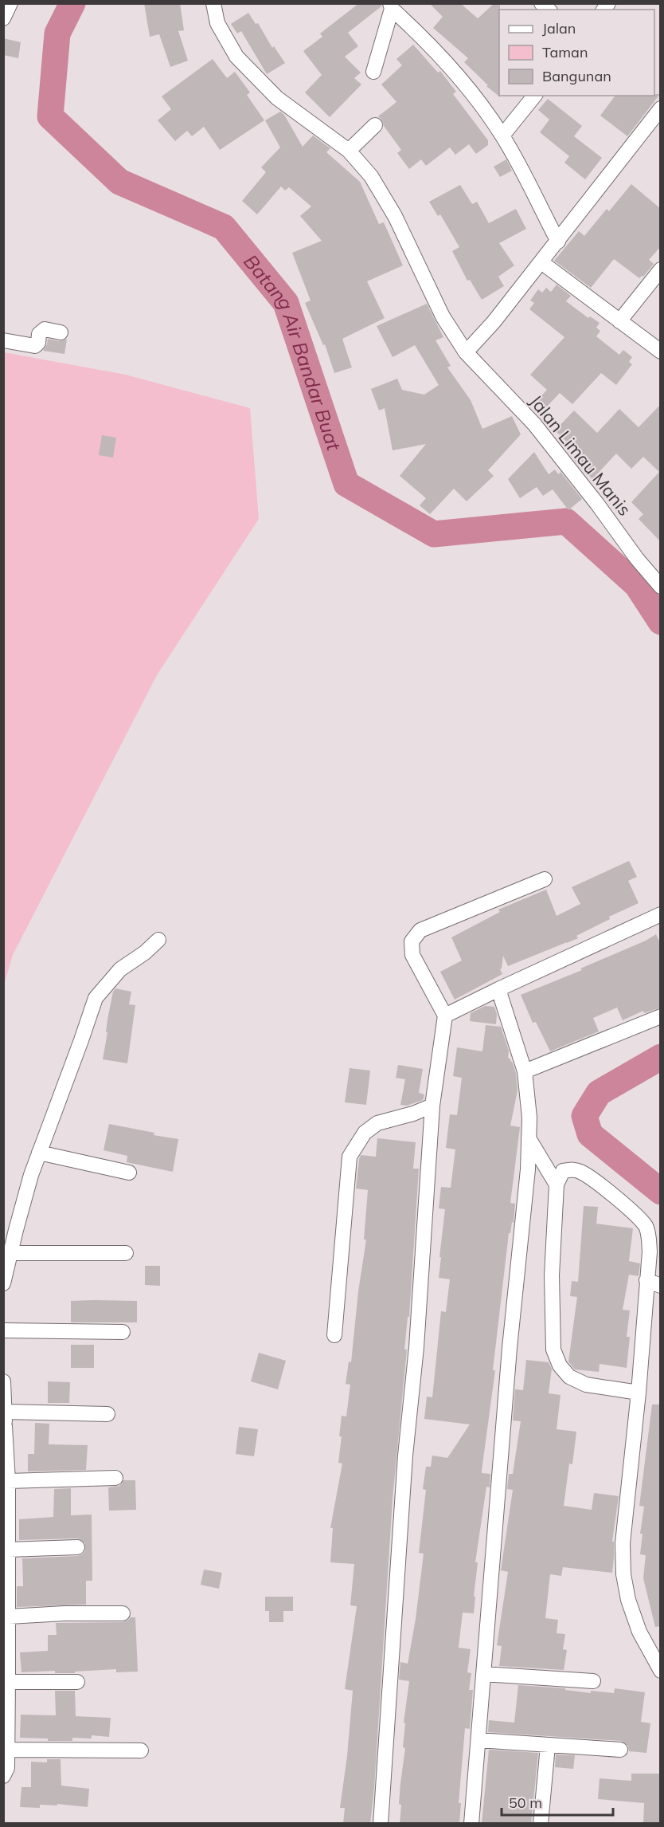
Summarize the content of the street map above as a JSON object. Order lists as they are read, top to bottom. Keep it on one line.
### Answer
{"streets":{"street":["Jalan Limau Manis"]},"water":["Batang Air Bandar Buat"],"legend":["Jalan","Taman","Bangunan"],"scale_bar":"50 m"}
